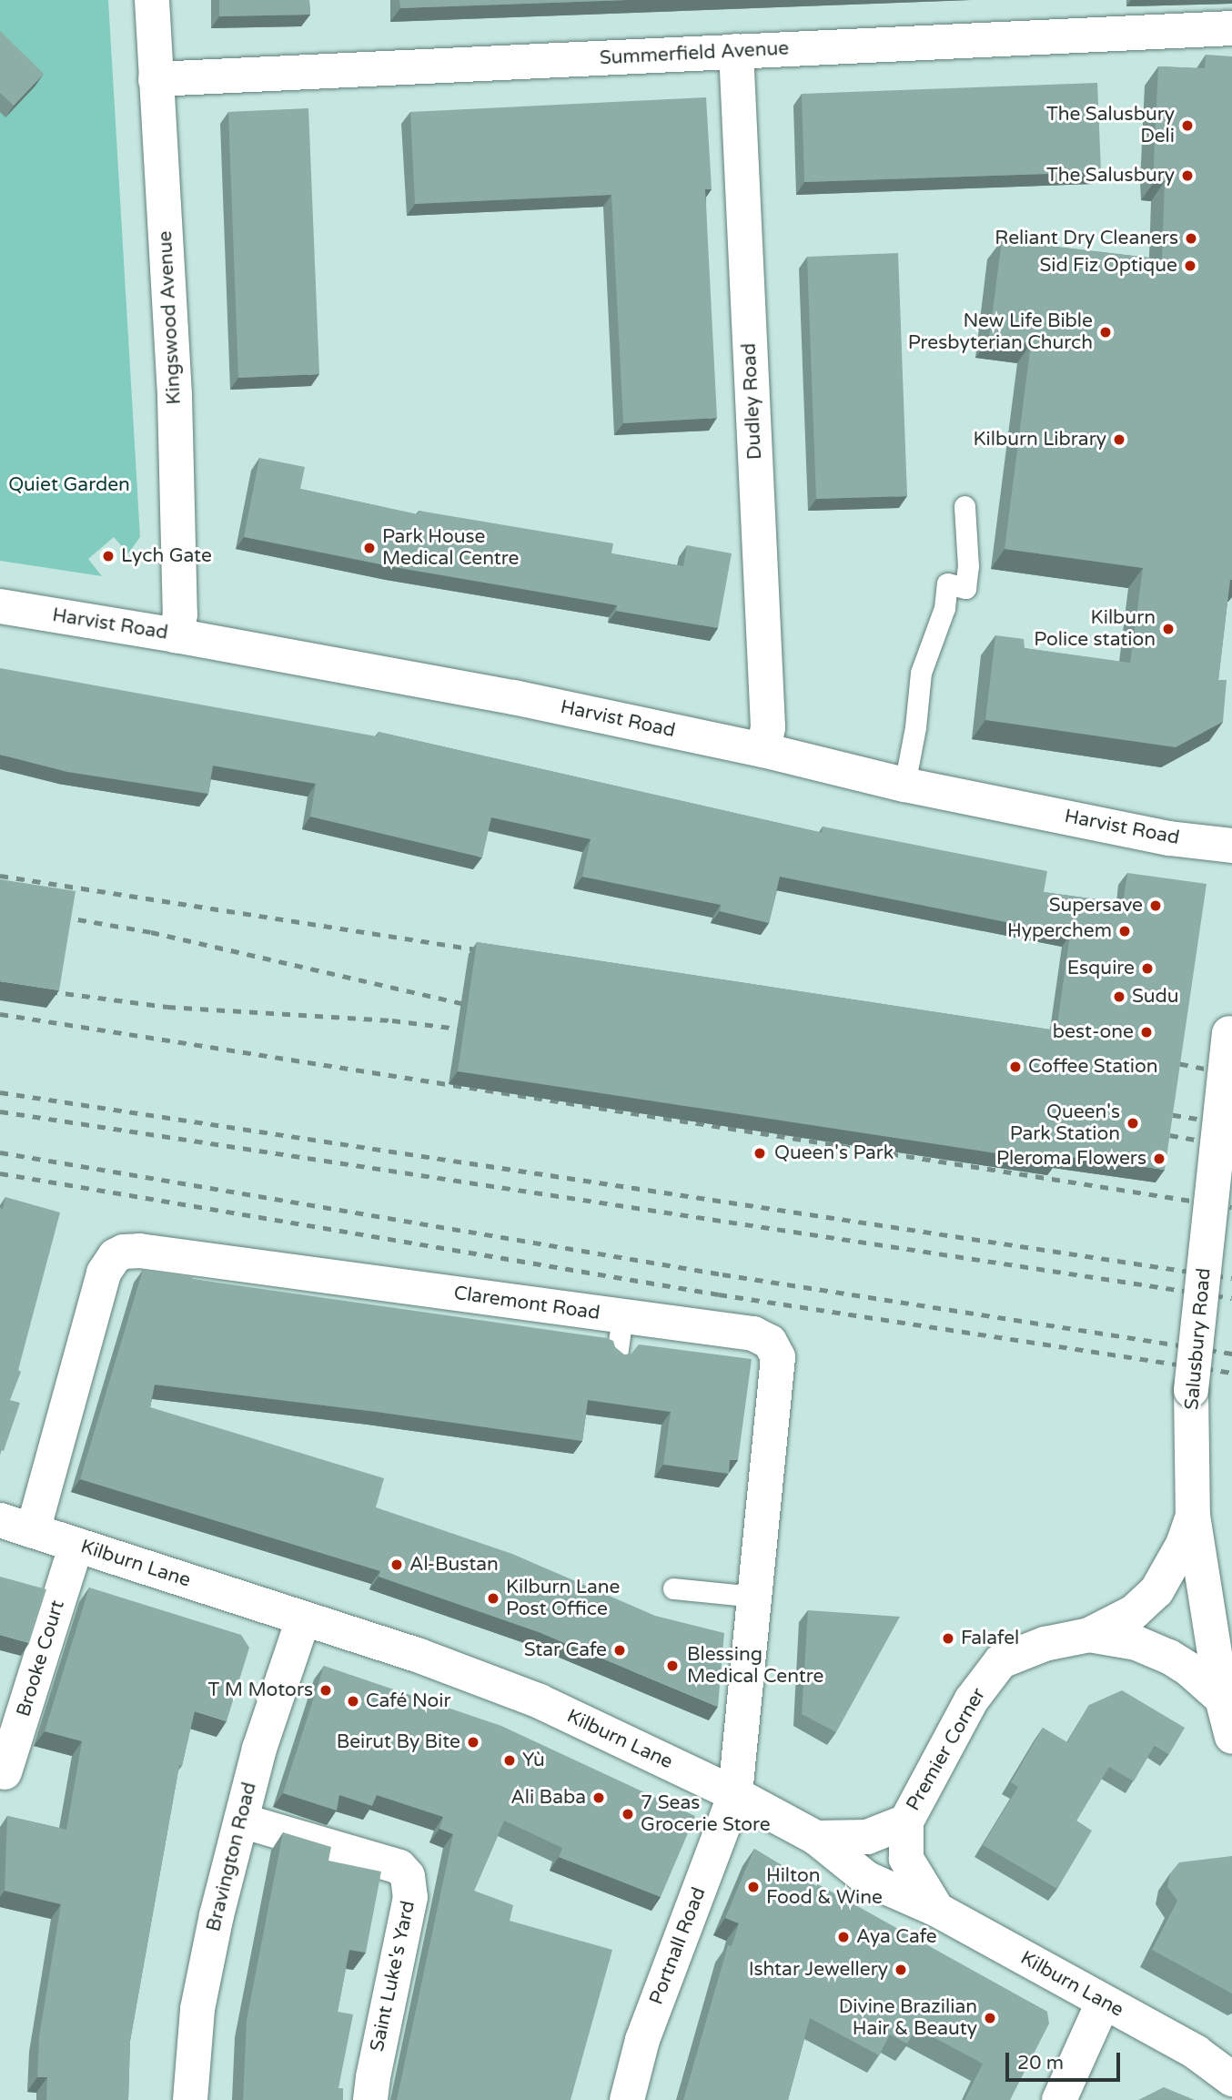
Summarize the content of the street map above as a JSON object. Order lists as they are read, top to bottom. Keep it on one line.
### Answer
{"streets":{"street":["Summerfield Avenue","Kingswood Avenue","Dudley Road","Harvist Road","Claremont Road","Salusbury Road","Kilburn Lane","Brooke Court","Premier Corner","Bravington Road","Portnall Road","Saint Luke's Yard"]},"crossings":[["Summerfield Avenue","Kingswood Avenue"],["Summerfield Avenue","Dudley Road"],["Kingswood Avenue","Harvist Road"],["Dudley Road","Harvist Road"],["Claremont Road","Kilburn Lane"],["Claremont Road","Portnall Road"],["Salusbury Road","Premier Corner"],["Kilburn Lane","Brooke Court"],["Kilburn Lane","Premier Corner"],["Kilburn Lane","Bravington Road"],["Kilburn Lane","Portnall Road"],["Bravington Road","Saint Luke's Yard"]],"parks":["Quiet Garden"],"places":["The Salusbury Deli","The Salusbury","Reliant Dry Cleaners","Sid Fiz Optique","New Life Bible Presbyterian Church","Kilburn Library","Park House Medical Centre","Lych Gate","Kilburn Police station","Supersave","Hyperchem","Esquire","Sudu","best-one","Coffee Station","Queen's Park Station","Queen's Park","Pleroma Flowers","Al-Bustan","Kilburn Lane Post Office","Falafel","Star Cafe","Blessing Medical Centre","T M Motors","Café Noir","Beirut By Bite","Yù","Ali Baba","7 Seas Grocerie Store","Hilton Food & Wine","Aya Cafe","Ishtar Jewellery","Divine Brazilian Hair & Beauty"],"scale_bar":"20 m"}
